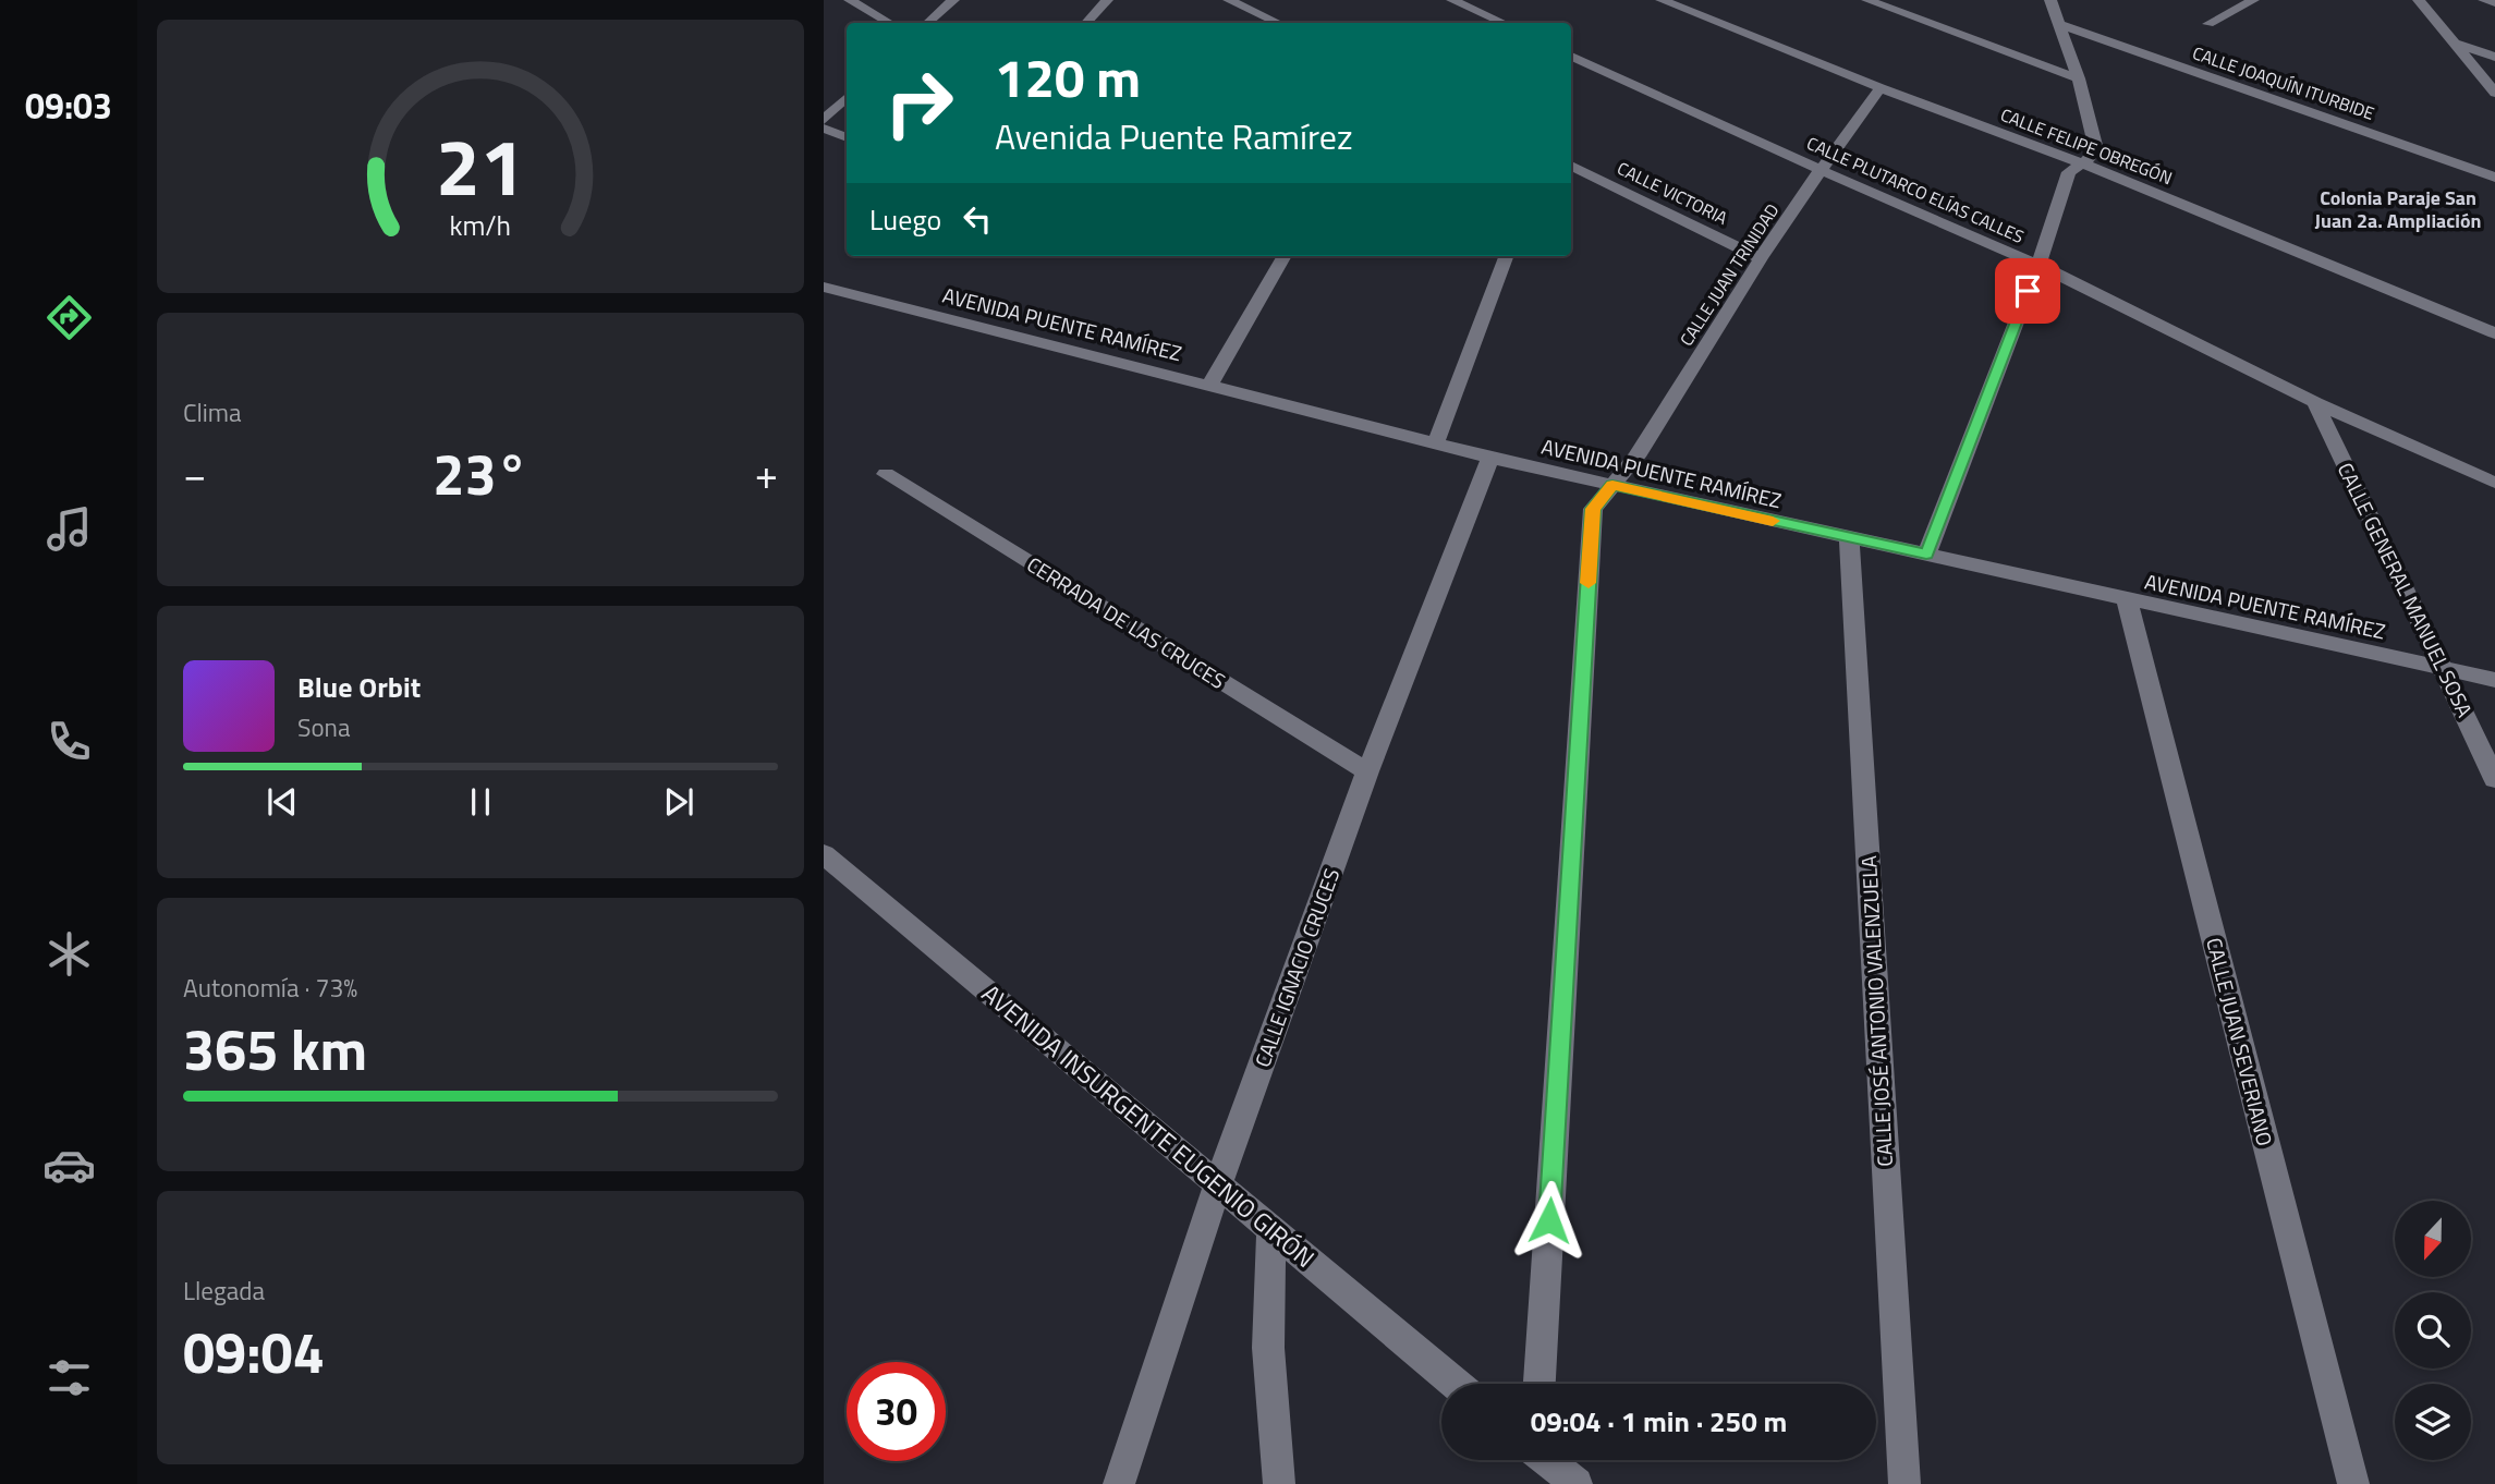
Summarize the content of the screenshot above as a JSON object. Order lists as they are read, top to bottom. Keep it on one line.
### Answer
{"streets":{"street":["CALLE JOAQUÍN ITURBIDE","CALLE FELIPE OBREGÓN","CALLE PLUTARCO ELÍAS CALLES","CALLE VICTORIA","CALLE JUAN TRINIDAD","AVENIDA PUENTE RAMÍREZ","CALLE GENERAL MANUEL SOSA","CERRADA DE LAS CRUCES","CALLE IGNACIO CRUCES","CALLE JOSÉ ANTONIO VALENZUELA","CALLE JUAN SEVERIANO","AVENIDA INSURGENTE EUGENIO GIRÓN"]},"crossings":[["CALLE FELIPE OBREGÓN","CALLE JUAN TRINIDAD"],["CALLE PLUTARCO ELÍAS CALLES","CALLE JUAN TRINIDAD"],["CALLE PLUTARCO ELÍAS CALLES","CALLE GENERAL MANUEL SOSA"],["CALLE VICTORIA","CALLE JUAN TRINIDAD"],["CALLE JUAN TRINIDAD","AVENIDA PUENTE RAMÍREZ"],["AVENIDA PUENTE RAMÍREZ","CALLE GENERAL MANUEL SOSA"],["AVENIDA PUENTE RAMÍREZ","CALLE IGNACIO CRUCES"],["AVENIDA PUENTE RAMÍREZ","CALLE JOSÉ ANTONIO VALENZUELA"],["AVENIDA PUENTE RAMÍREZ","CALLE JUAN SEVERIANO"],["CERRADA DE LAS CRUCES","CALLE IGNACIO CRUCES"],["CALLE IGNACIO CRUCES","AVENIDA INSURGENTE EUGENIO GIRÓN"]],"districts":["Colonia Paraje San Juan 2a. Ampliación"],"north":"bottom","page":{"tabs":"09:03","turn":["120 m","Avenida Puente Ramírez"],"then":"Luego","tile":["Clima",["Autonomía · 73%","365 km"],["Llegada","09:04"]],"heat":["−","23°","+"],"song":["Blue Orbit","Sona"],"limit":"30","trip":"09:04 · 1 min · 250 m","gauge":["21","km/h"]}}
